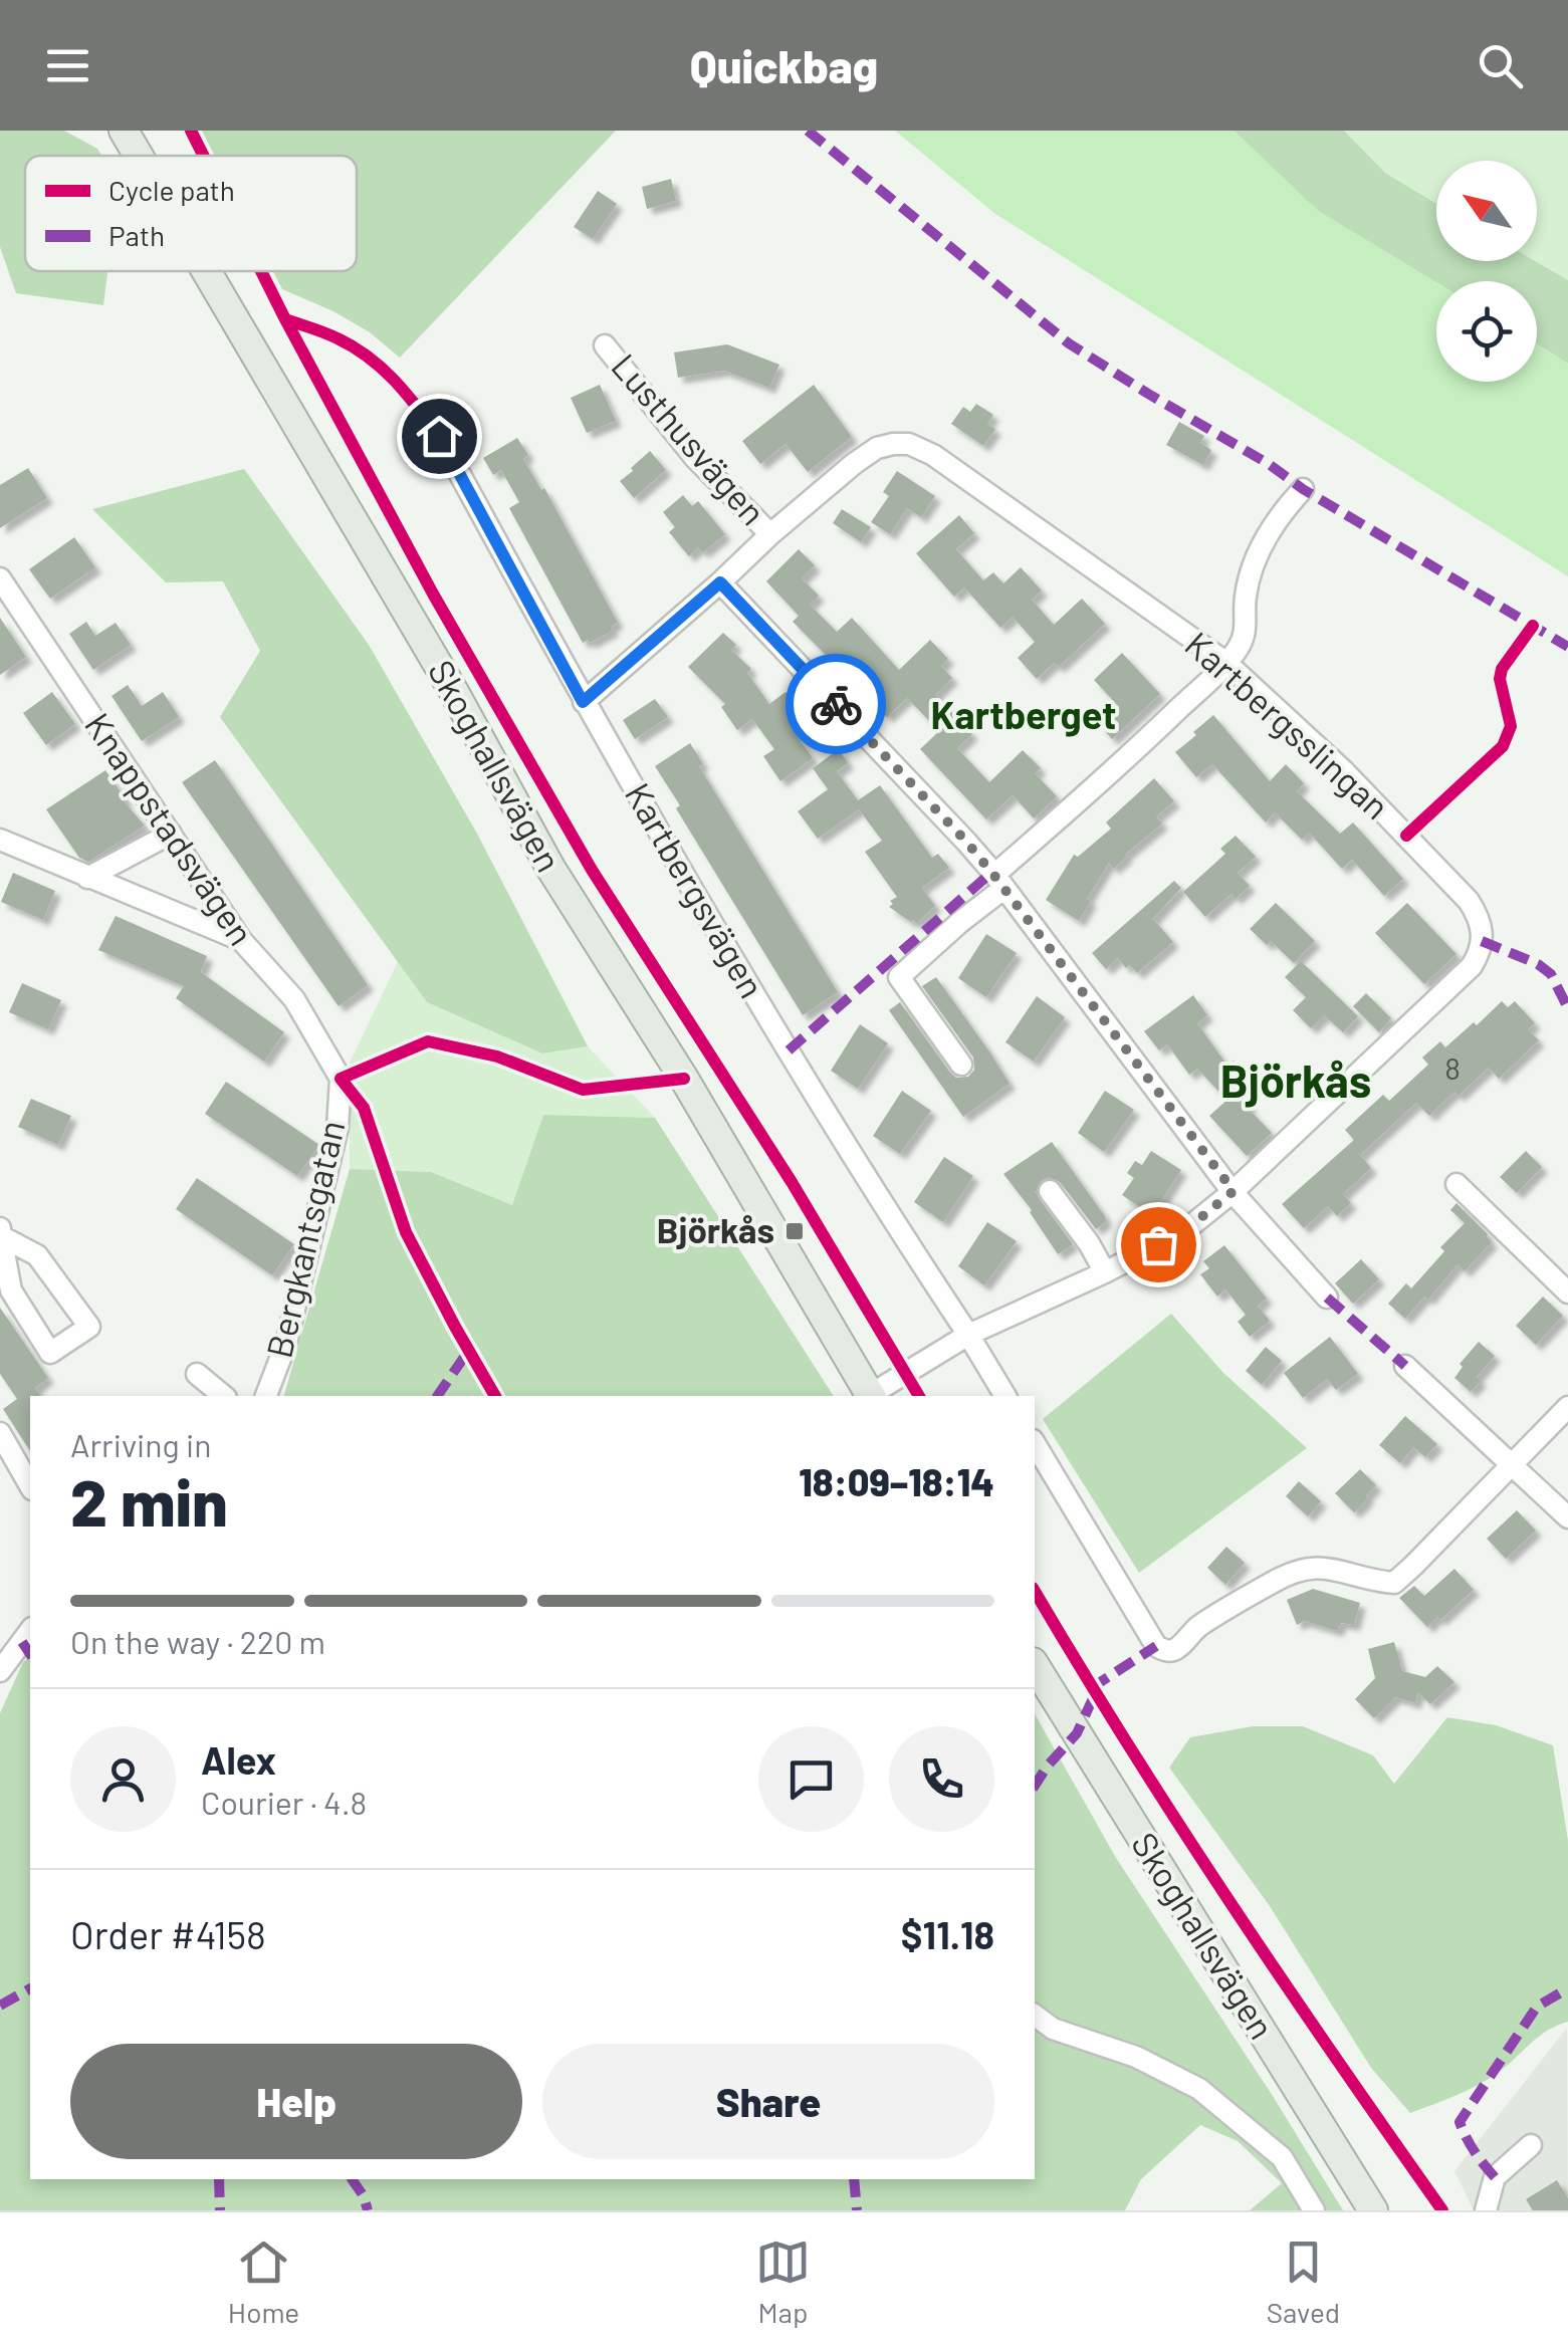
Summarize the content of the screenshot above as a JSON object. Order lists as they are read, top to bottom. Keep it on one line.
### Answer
{"streets":{"main road":["Skoghallsvägen"],"street":["Lusthusvägen","Kartbergsslingan","Knappstadsvägen","Kartbergsvägen","Bergkantsgatan"]},"crossings":[["Lusthusvägen","Kartbergsslingan"],["Kartbergsslingan","Kartbergsvägen"],["Knappstadsvägen","Bergkantsgatan"]],"districts":["Kartberget","Björkås"],"places":{"transit":["Björkås"]},"house_numbers":["8"],"legend":["Cycle path","Path"],"north":"top left","page":{"header":"Quickbag","heading":["2 min","Arriving in","18:09–18:14"],"panel":["Alex","Courier · 4.8","Order #4158","$11.18"],"bar":"On the way · 220 m","buttons":["Help","Share"],"tabs":["Home","Map","Saved"]}}
